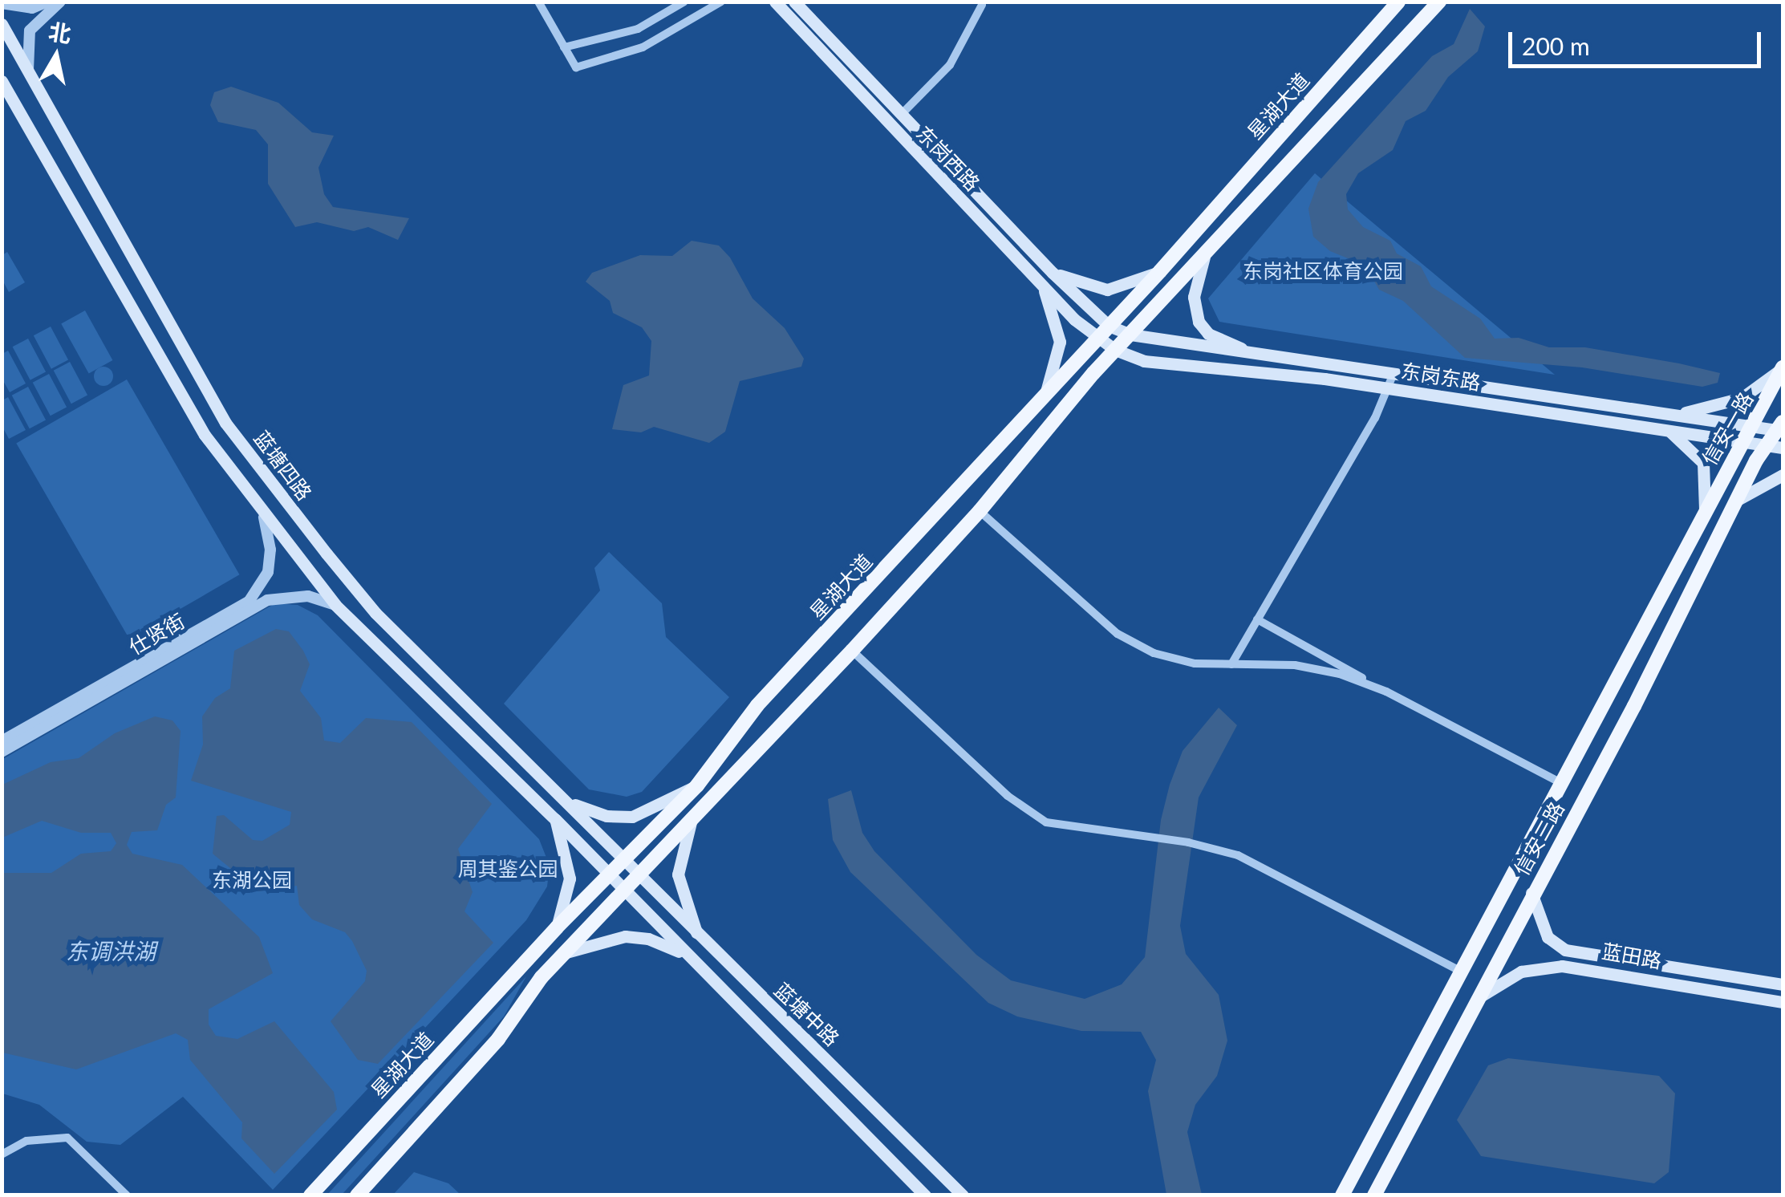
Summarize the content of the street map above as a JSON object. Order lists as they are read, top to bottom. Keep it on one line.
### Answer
{"streets":{"main road":["星湖大道","东岗西路","东岗东路","信安一路","蓝塘四路","信安二路","蓝田路","蓝塘中路"],"street":["仕贤街"]},"crossings":[["星湖大道","东岗西路"],["星湖大道","东岗东路"],["星湖大道","蓝塘四路"],["星湖大道","蓝塘中路"],["东岗西路","东岗东路"],["东岗东路","信安一路"],["信安一路","信安二路"],["蓝塘四路","蓝塘中路"],["信安二路","蓝田路"]],"water":["东调洪湖"],"parks":["东岗社区体育公园","周其鉴公园","东湖公园"],"scale_bar":"200 m","north":"top"}
